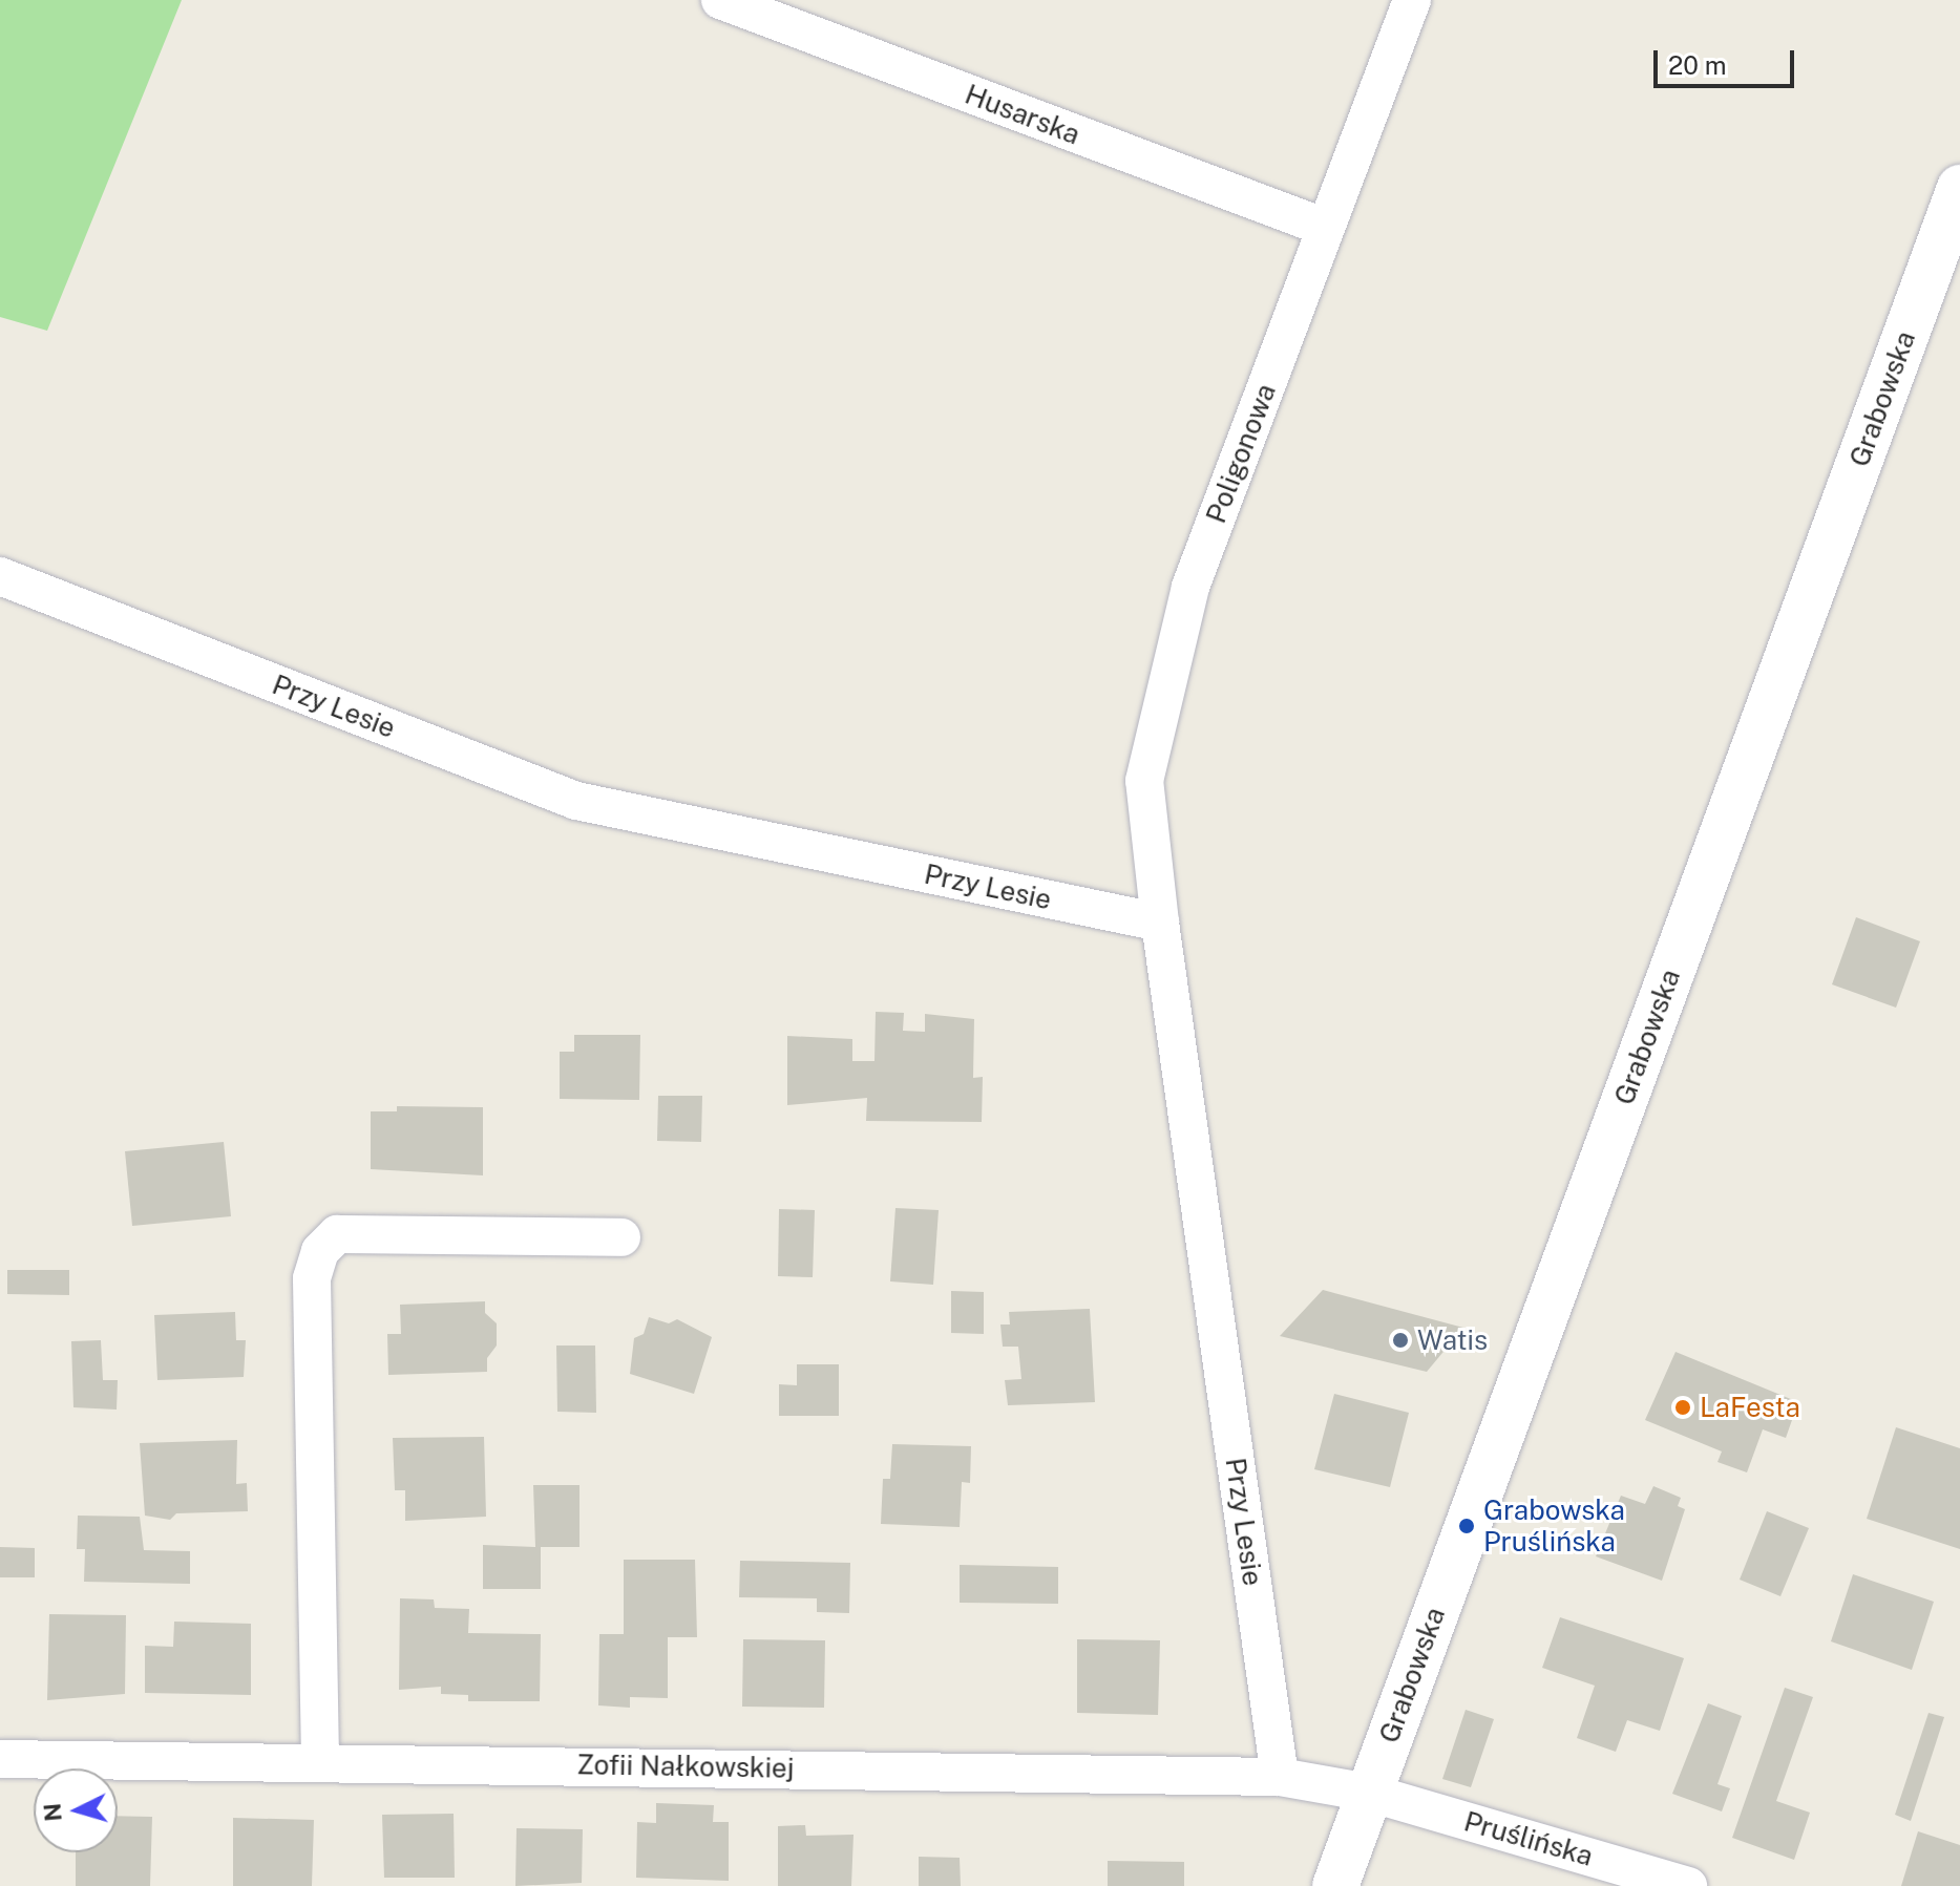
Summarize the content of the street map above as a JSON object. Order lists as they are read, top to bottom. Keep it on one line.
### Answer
{"streets":{"street":["Husarska","Grabowska","Poligonowa","Przy Lesie","Zofii Nałkowskiej","Pruślińska"]},"crossings":[["Husarska","Poligonowa"],["Grabowska","Zofii Nałkowskiej"],["Grabowska","Pruślińska"],["Poligonowa","Przy Lesie"],["Przy Lesie","Zofii Nałkowskiej"],["Zofii Nałkowskiej","Pruślińska"]],"places":["Watis","LaFesta","Grabowska Pruślińska"],"scale_bar":"20 m","north":"left"}
